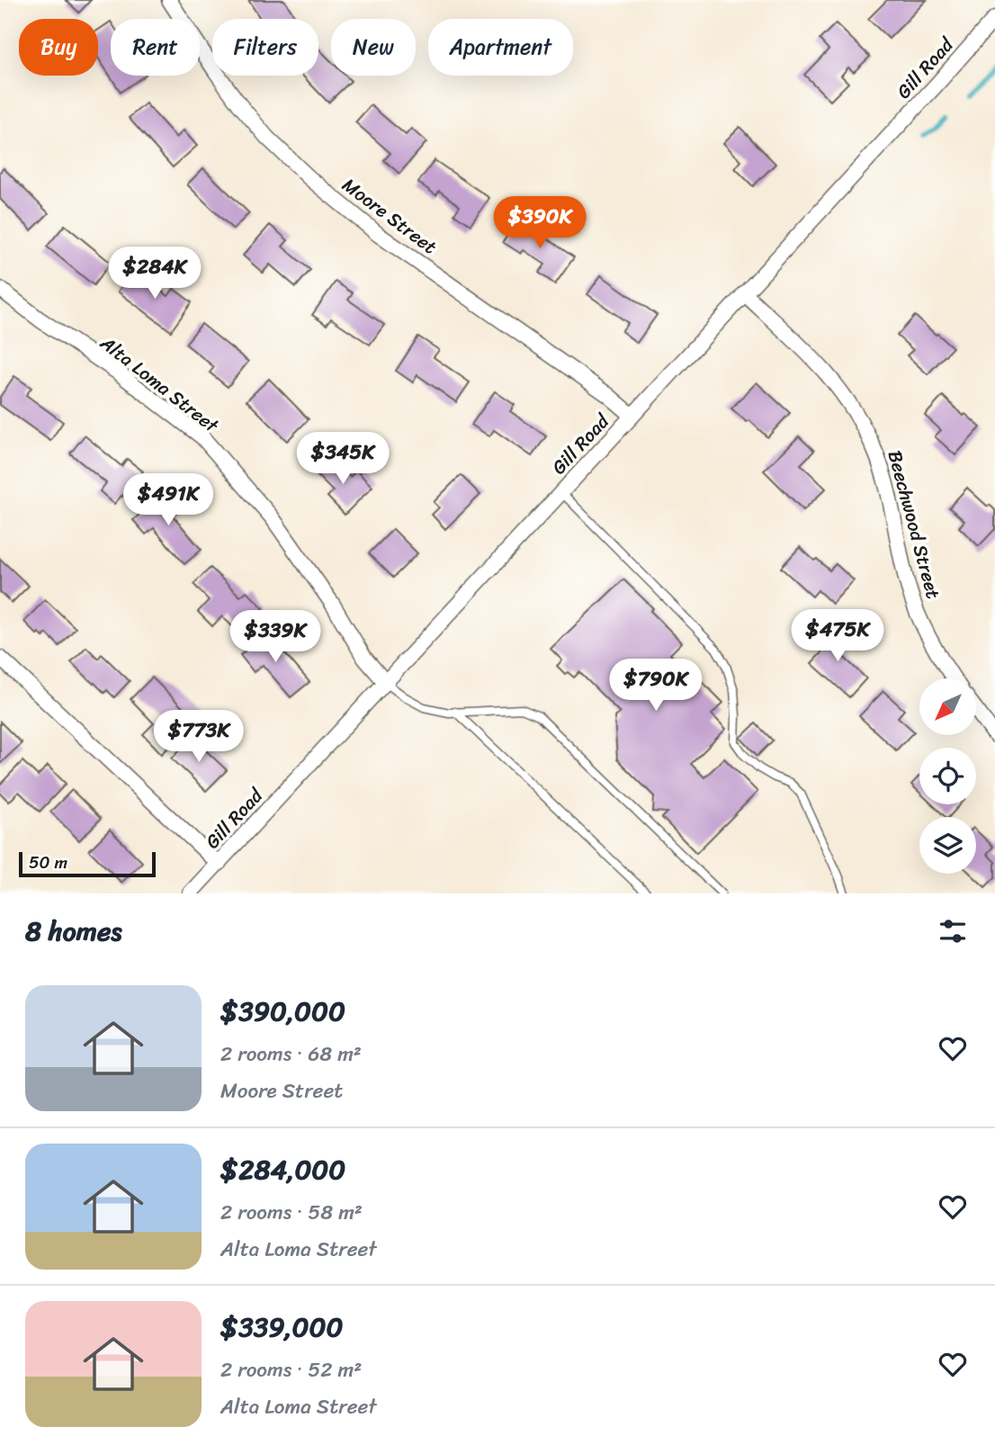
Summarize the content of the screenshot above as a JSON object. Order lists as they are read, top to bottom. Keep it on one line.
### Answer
{"streets":{"street":["Gill Road","Moore Street","Alta Loma Street","Beechwood Street"]},"crossings":[["Gill Road","Moore Street"],["Gill Road","Alta Loma Street"],["Gill Road","Beechwood Street"]],"scale_bar":"50 m","north":"bottom left","page":{"chip":["Buy","Rent","Filters","New","Apartment"],"price":["$390K","$284K","$345K","$491K","$475K","$339K","$790K","$773K"],"scale":"50 m","heading":"8 homes","list":[{"name":"$390,000","note":"2 rooms · 68 m² · Moore Street"},{"name":"$284,000","note":"2 rooms · 58 m² · Alta Loma Street"},{"name":"$339,000","note":"2 rooms · 52 m² · Alta Loma Street"}]}}
